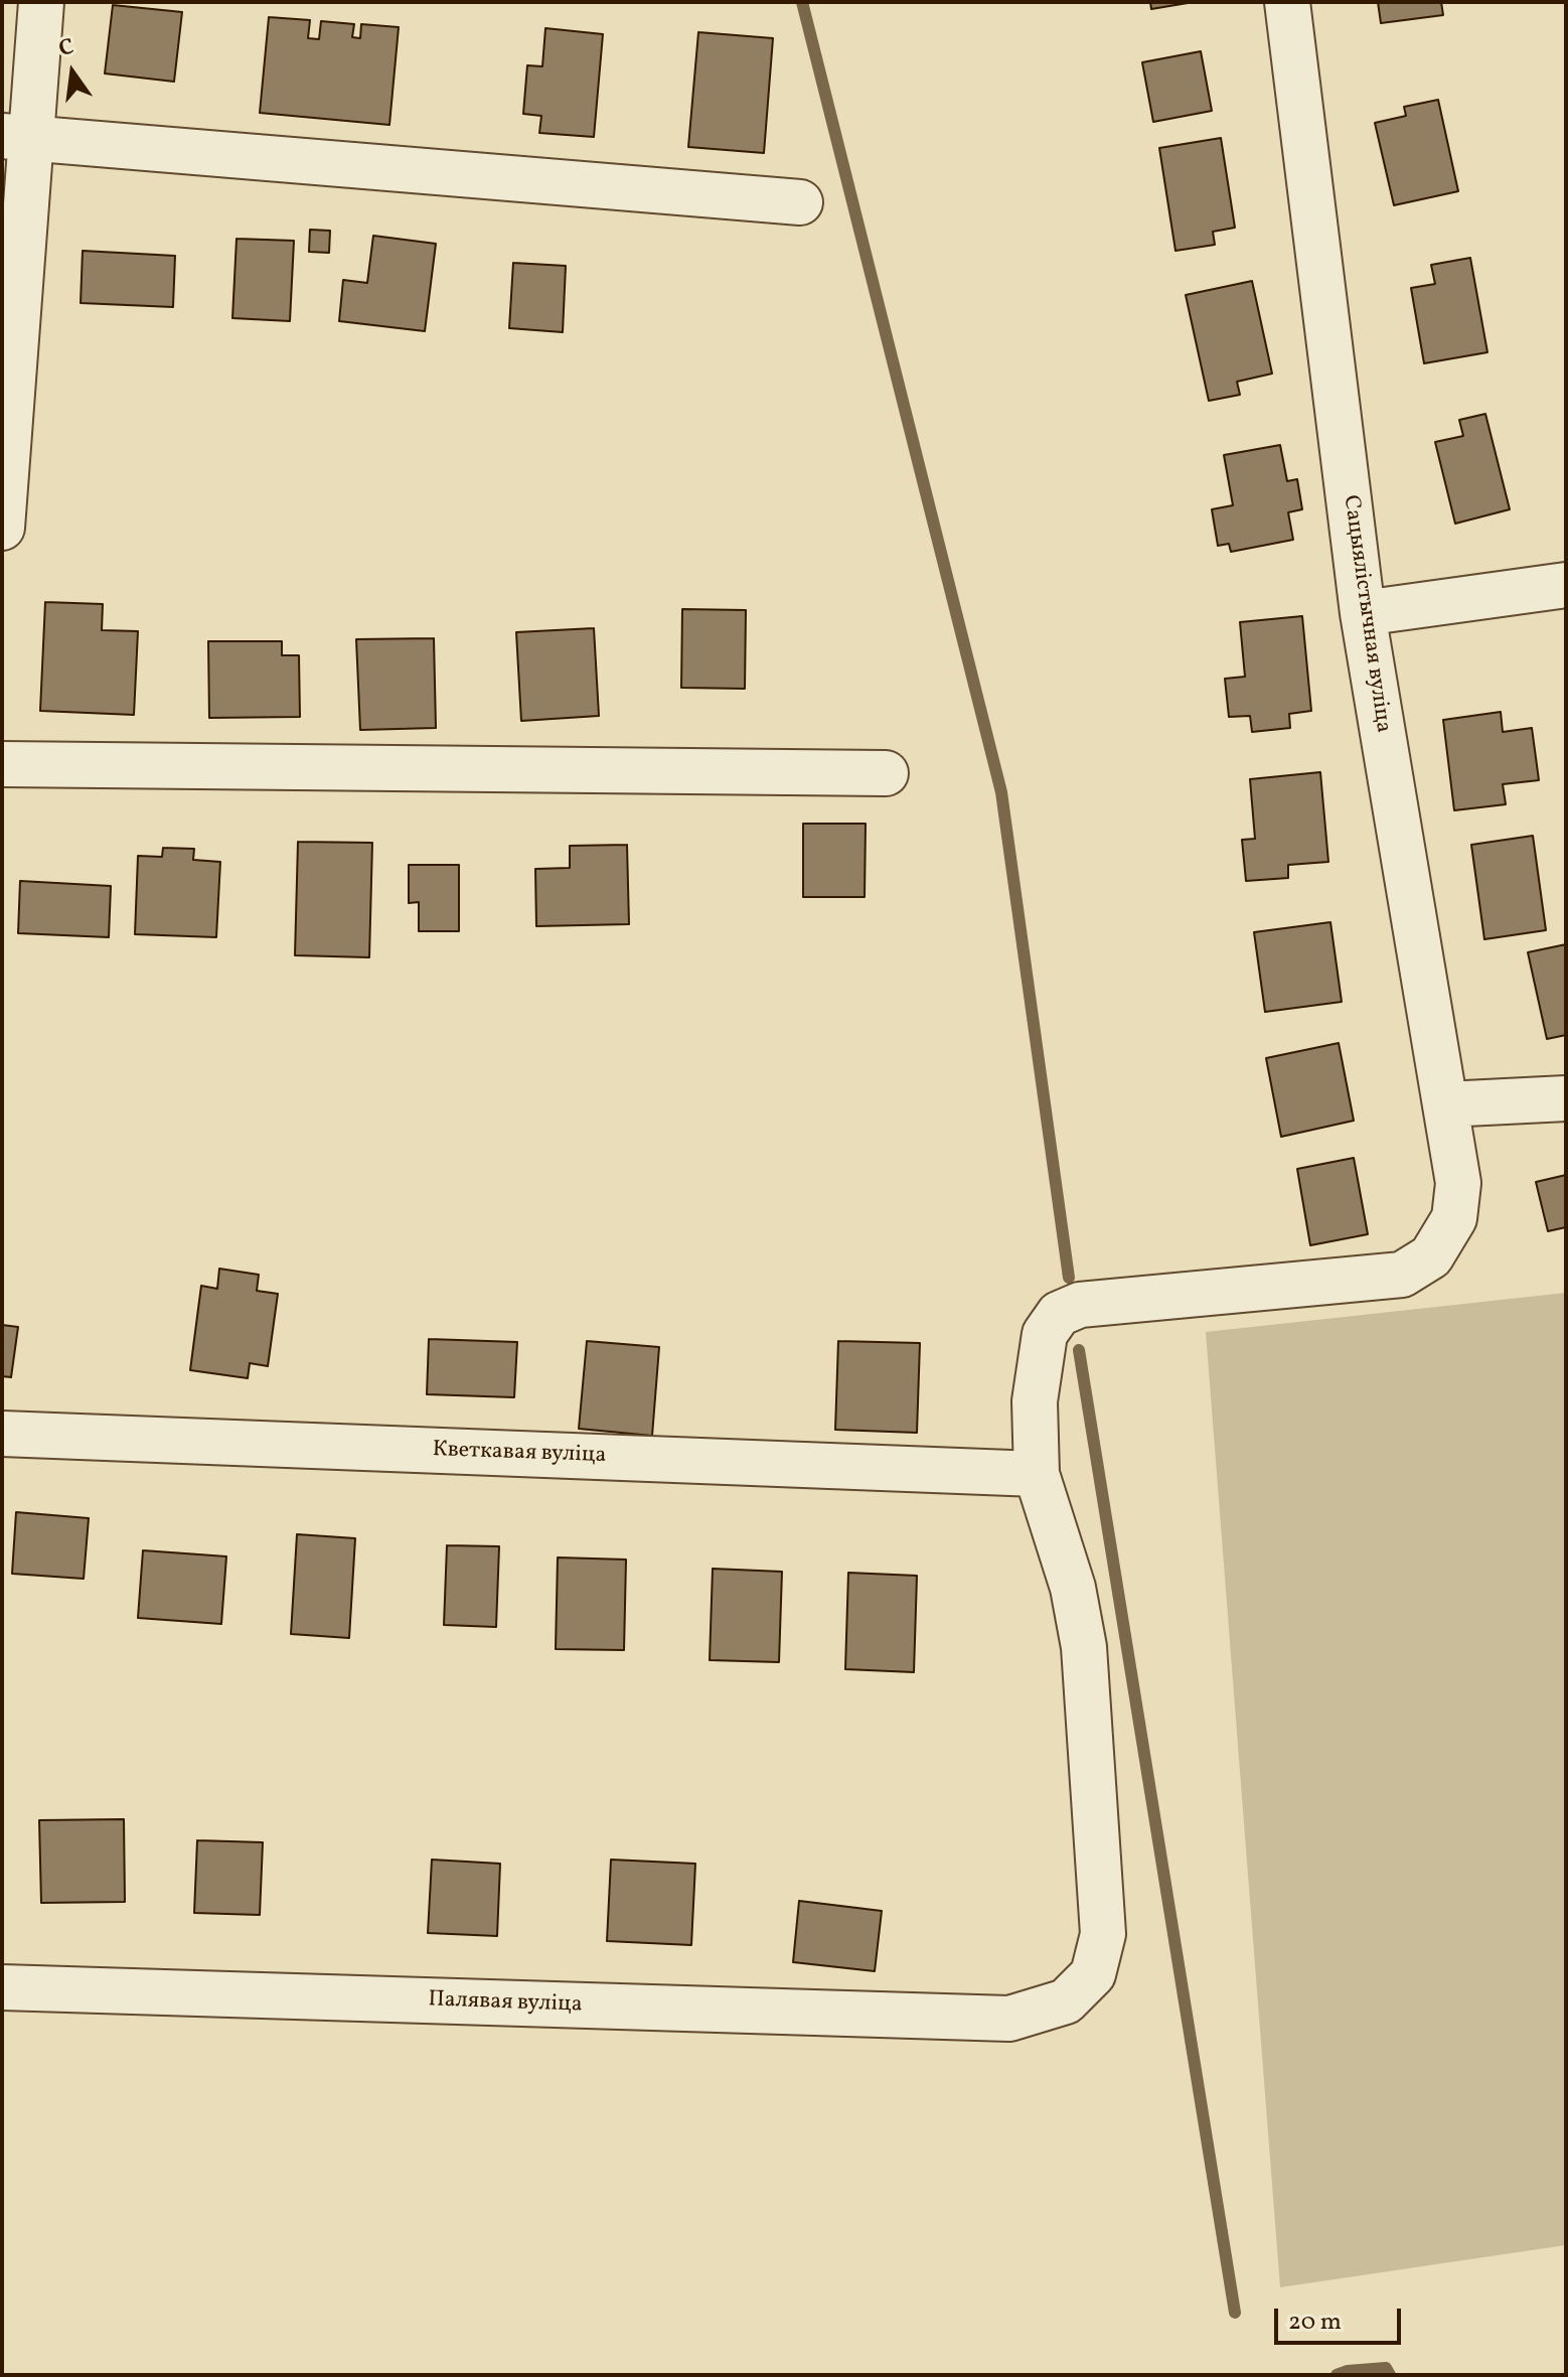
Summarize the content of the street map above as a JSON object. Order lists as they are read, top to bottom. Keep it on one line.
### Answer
{"streets":{"street":["Сацыялістычная вуліца","Кветкавая вуліца","Палявая вуліца"]},"crossings":[["Сацыялістычная вуліца","Кветкавая вуліца"],["Сацыялістычная вуліца","Палявая вуліца"],["Кветкавая вуліца","Палявая вуліца"]],"scale_bar":"20 m","north":"top"}
